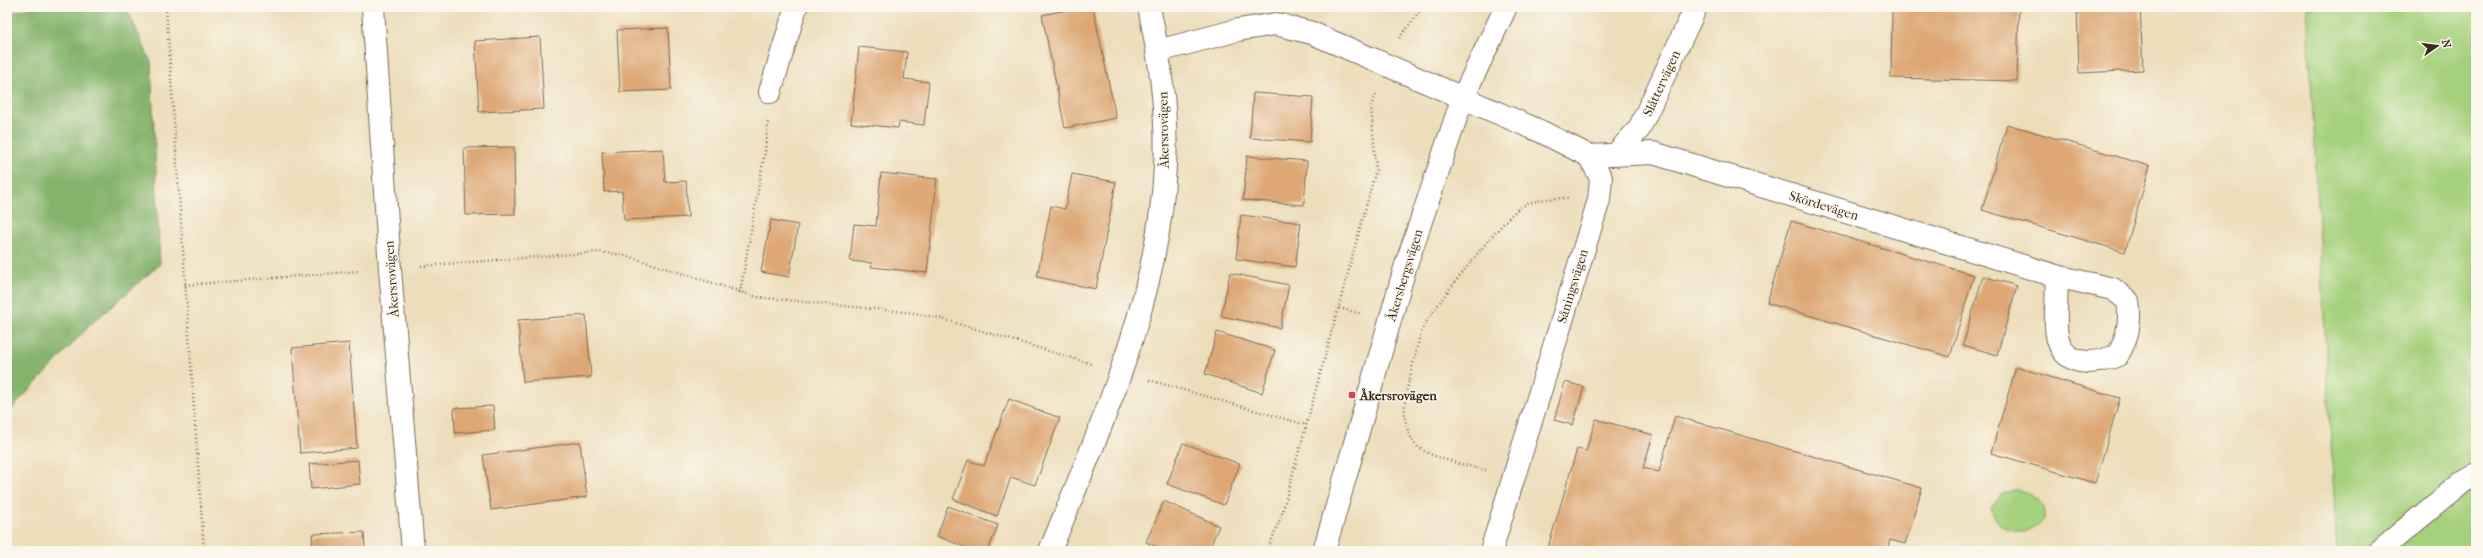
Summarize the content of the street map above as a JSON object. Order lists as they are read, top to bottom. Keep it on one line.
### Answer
{"streets":{"street":["Slåttervägen","Åkersrovägen","Skördevägen","Åkersbergsvägen","Såningsvägen"]},"crossings":[["Slåttervägen","Skördevägen"],["Skördevägen","Såningsvägen"]],"places":{"transit":["Åkersrovägen"]},"north":"right"}
